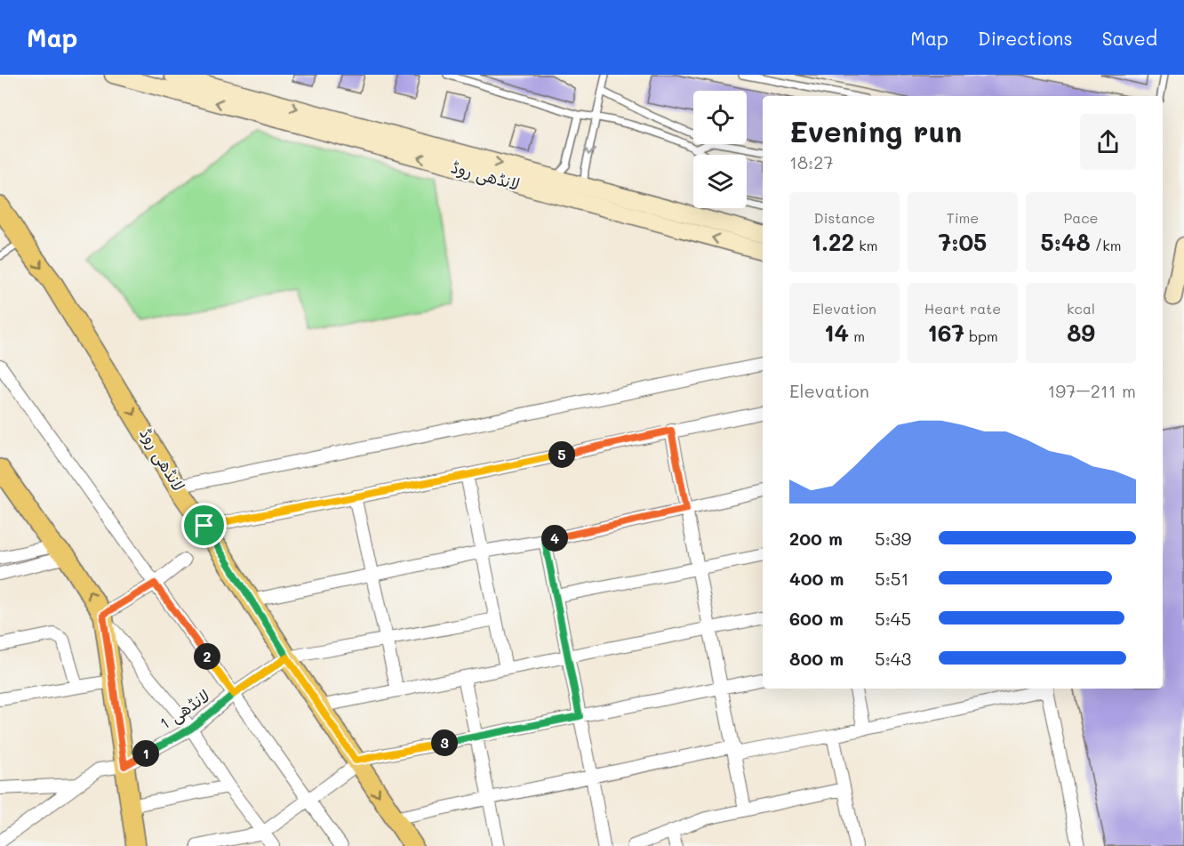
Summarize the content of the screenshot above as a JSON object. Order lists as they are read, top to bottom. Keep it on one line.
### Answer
{"streets":{"main road":["لانڈھی روڈ"],"street":["لانڈھی 1"]},"crossings":[["لانڈھی روڈ","لانڈھی 1"]],"page":{"header":"Map","nav":["Map","Directions","Saved"],"heading":["Evening run","18:27"],"stats":[["Distance","1.22 km"],["Time","7:05"],["Pace","5:48 /km"],["Elevation","14 m"],["Heart rate","167 bpm"],["kcal","89"]],"chart":["Elevation","197–211 m"],"pins":["5","4","2","3","1"],"list":[{"name":"200 m","note":"5:39"},{"name":"400 m","note":"5:51"},{"name":"600 m","note":"5:45"},{"name":"800 m","note":"5:43"}]}}
